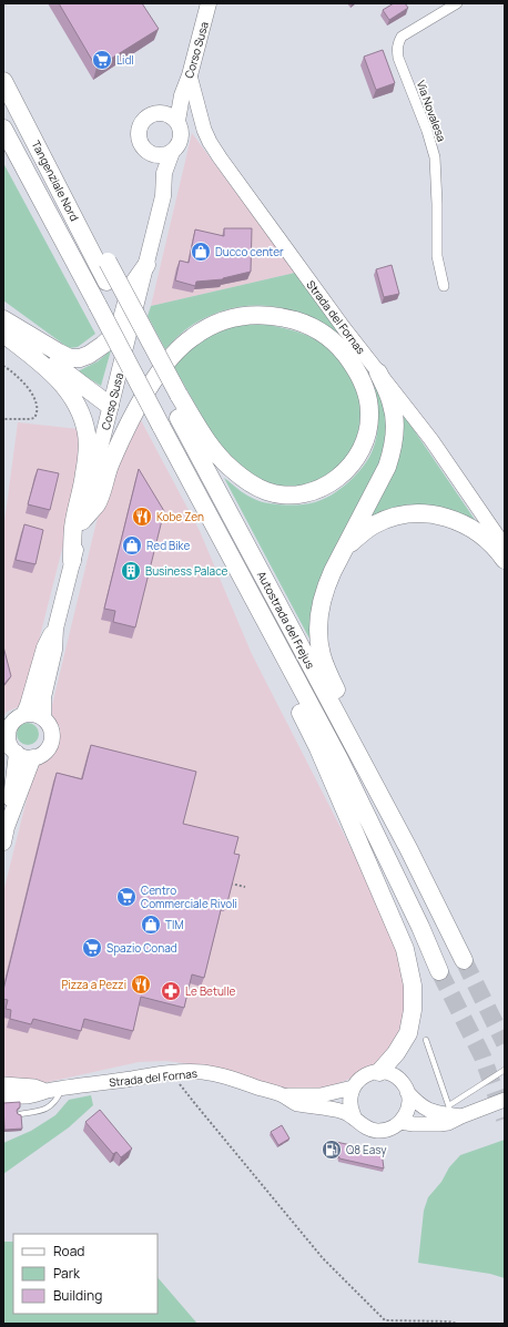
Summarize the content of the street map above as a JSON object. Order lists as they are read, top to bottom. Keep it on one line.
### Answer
{"streets":{"highway":["Tangenziale Nord","Autostrada del Frejus"],"main road":["Corso Susa"],"street":["Via Novalesa","Strada del Fornas"]},"crossings":[["Corso Susa","Strada del Fornas"],["Tangenziale Nord","Autostrada del Frejus"]],"places":{"supermarket":["Lidl","Centro Commerciale Rivoli","Spazio Conad"],"shop":["Ducco center","Red Bike","TIM"],"restaurant":["Kobe Zen","Pizza a Pezzi"],"building":["Business Palace"],"pharmacy":["Le Betulle"],"fuel station":["Q8 Easy"]},"legend":["Road","Park","Building"]}
